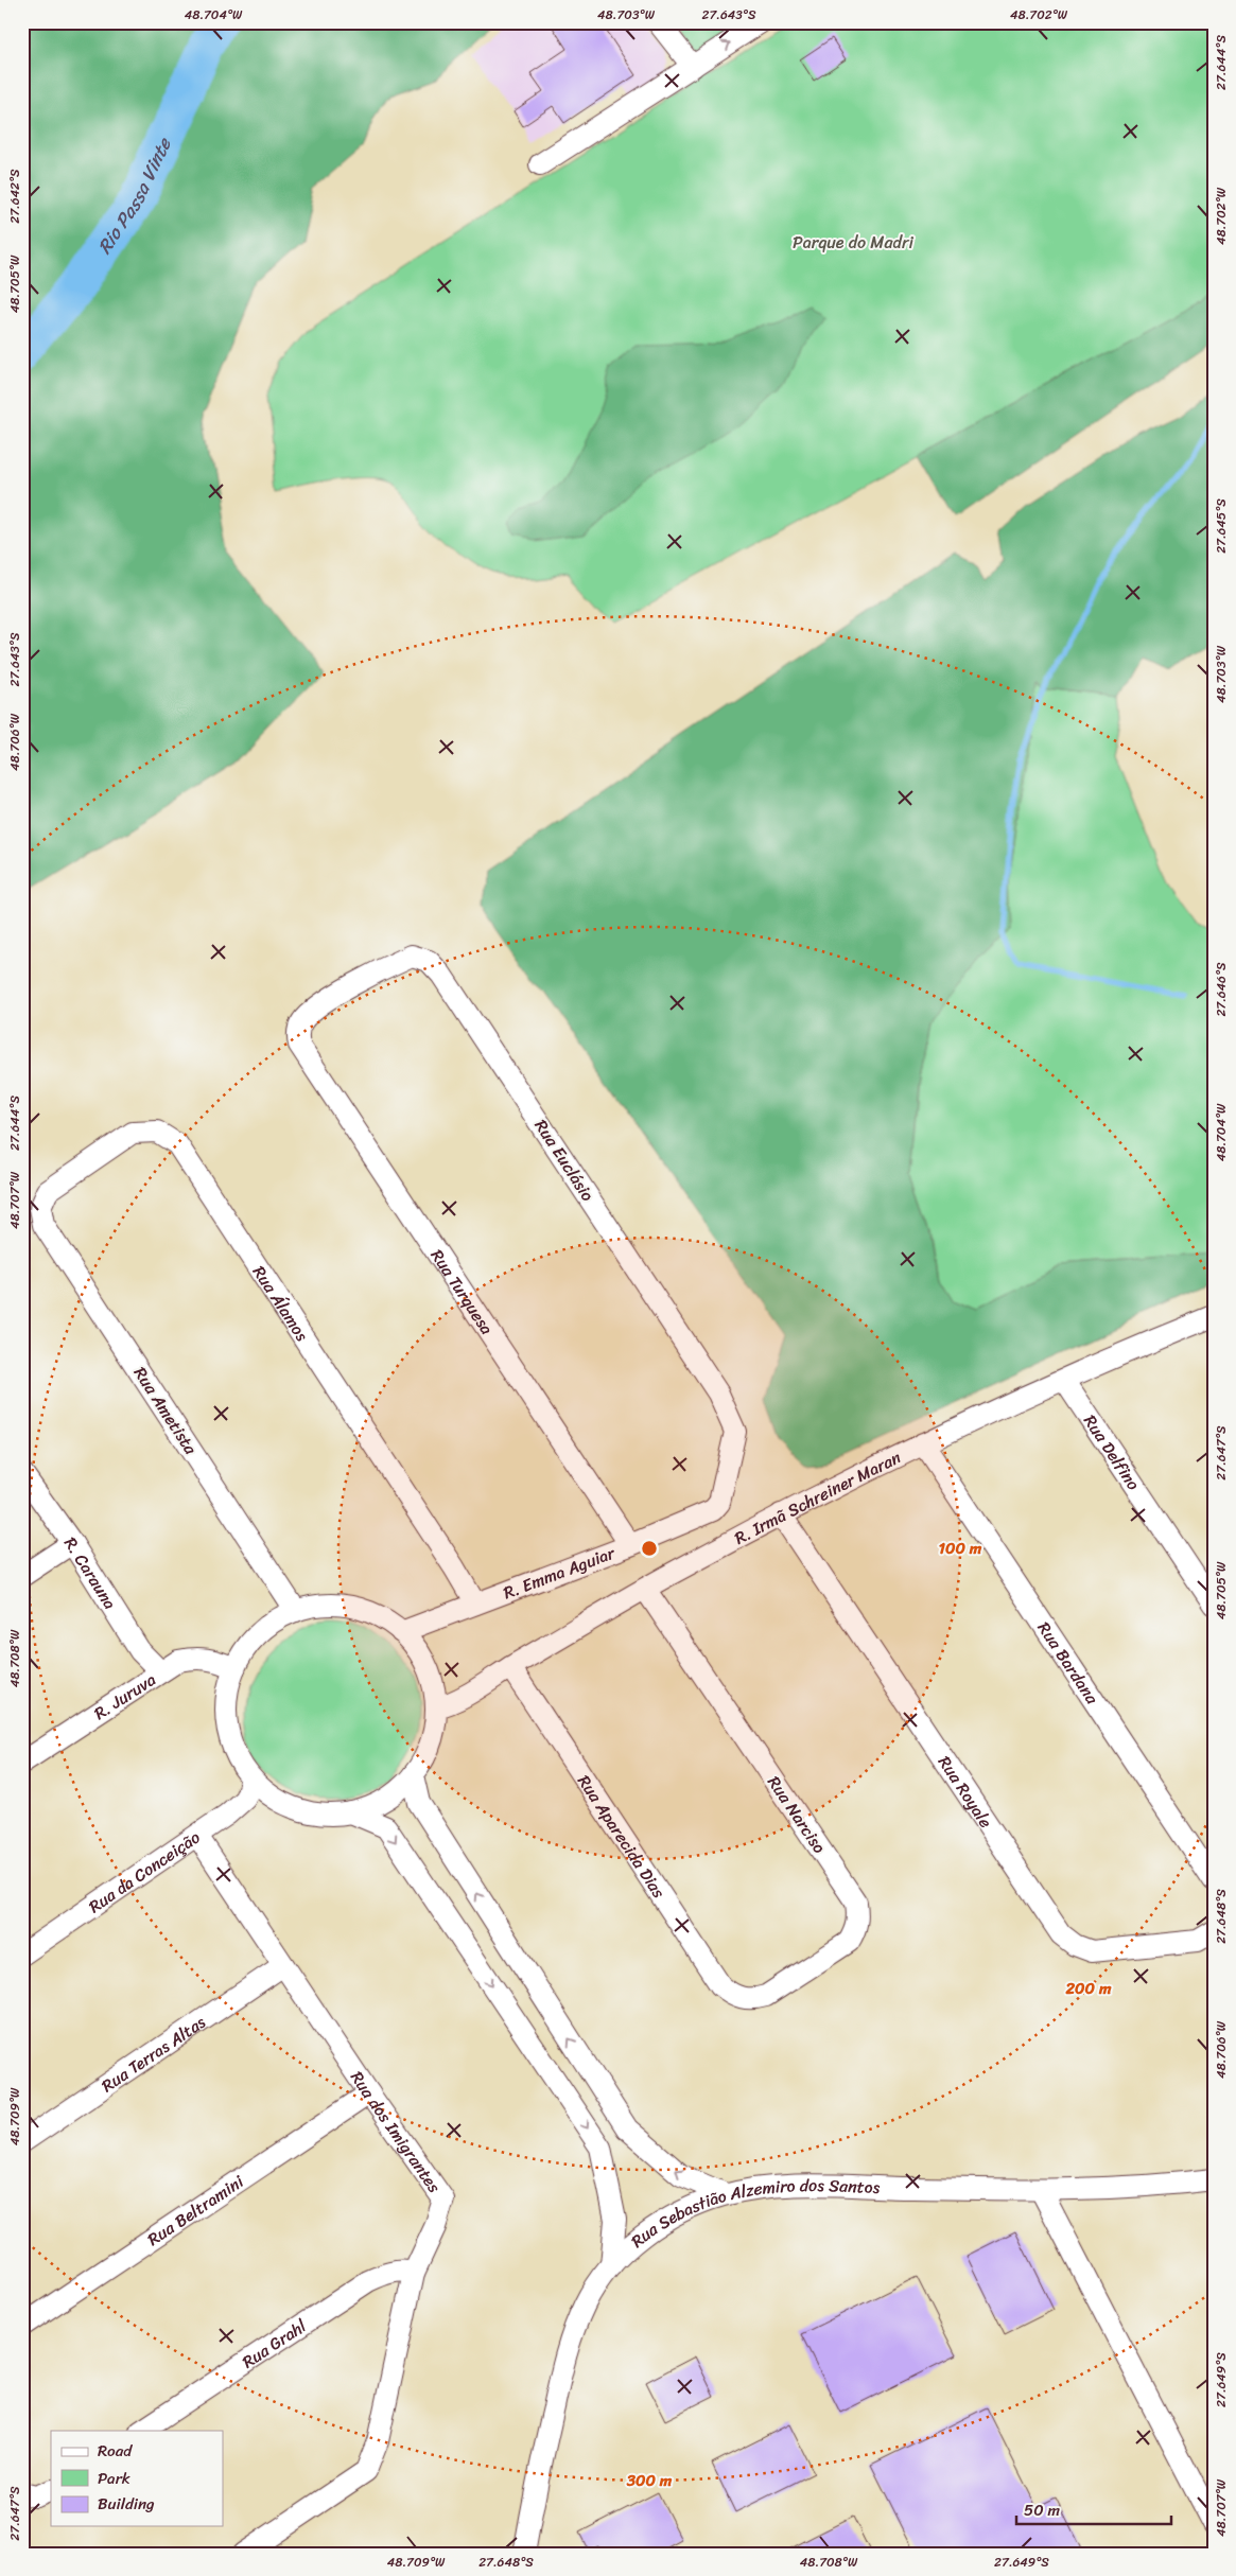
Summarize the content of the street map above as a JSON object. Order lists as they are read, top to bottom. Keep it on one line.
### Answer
{"streets":{"street":["Rua Euclásio","Rua Turquesa","Rua Álamos","Rua Ametista","Rua Delfino","R. Irmã Schreiner Maran","R. Carauna","R. Emma Aguiar","Rua Bardana","R. Juruva","Rua Royale","Rua Narciso","Rua Aparecida Dias","Rua da Conceição","Rua Terras Altas","Rua dos Imigrantes","Rua Beltramini","Rua Sebastião Alzemiro dos Santos","Rua Grahl"]},"crossings":[["Rua Euclásio","Rua Turquesa"],["Rua Euclásio","R. Emma Aguiar"],["Rua Turquesa","R. Emma Aguiar"],["Rua Álamos","Rua Ametista"],["Rua Álamos","R. Emma Aguiar"],["Rua Delfino","R. Irmã Schreiner Maran"],["R. Irmã Schreiner Maran","Rua Bardana"],["R. Irmã Schreiner Maran","Rua Royale"],["R. Irmã Schreiner Maran","Rua Narciso"],["R. Irmã Schreiner Maran","Rua Aparecida Dias"],["R. Carauna","R. Juruva"],["Rua Narciso","Rua Aparecida Dias"],["Rua da Conceição","Rua dos Imigrantes"],["Rua Terras Altas","Rua dos Imigrantes"],["Rua dos Imigrantes","Rua Beltramini"],["Rua dos Imigrantes","Rua Grahl"]],"water":["Rio Passa Vinte"],"parks":["Parque do Madri"],"legend":["Road","Park","Building"],"scale_bar":"50 m","coordinates":["48.704°W","48.703°W","27.643°S","48.702°W","27.644°S","27.642°S","48.705°W","27.645°S","48.706°W","27.646°S","48.707°W","27.647°S","48.708°W","27.648°S","48.709°W","27.649°S"],"rings":["100 m","200 m","300 m"]}
